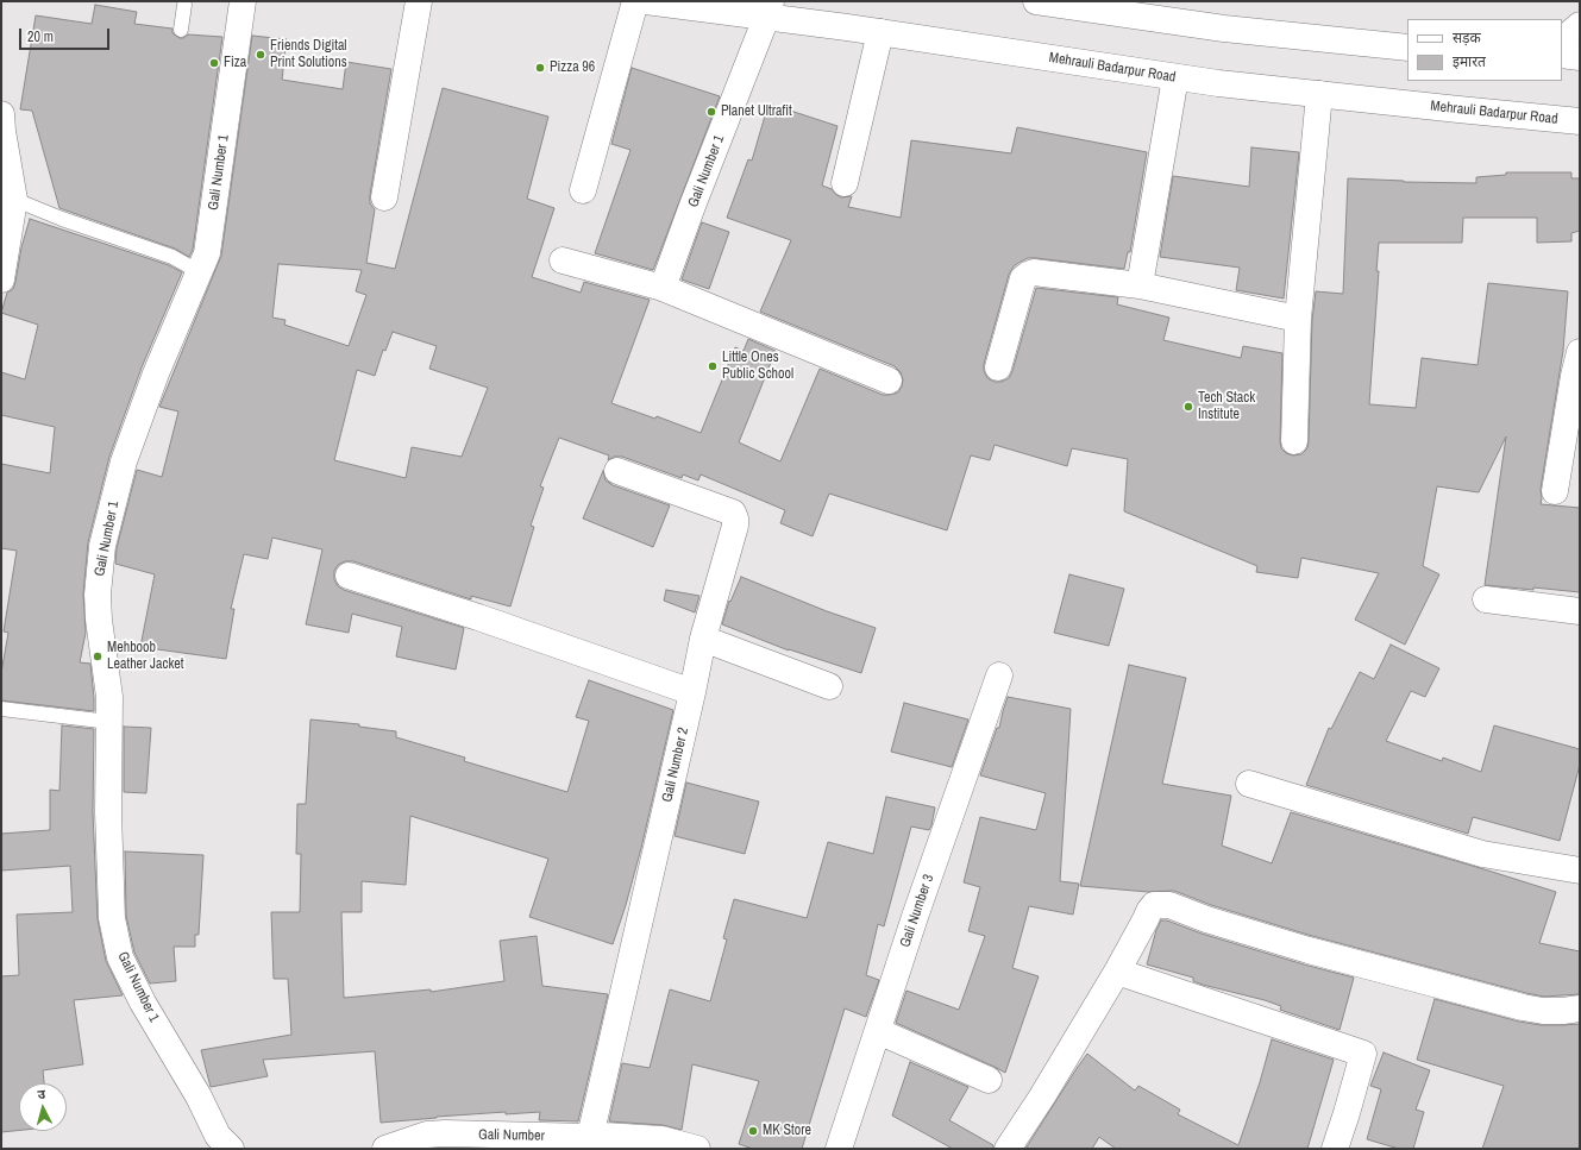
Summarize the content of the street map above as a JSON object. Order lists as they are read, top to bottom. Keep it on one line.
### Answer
{"streets":{"street":["Mehrauli Badarpur Road","Gali Number 1","Gali Number 2","Gali Number 3","Gali Number"]},"crossings":[["Mehrauli Badarpur Road","Gali Number 1"],["Gali Number 2","Gali Number"]],"places":["Friends Digital Print Solutions","Fiza","Pizza 96","Planet Ultrafit","Little Ones Public School","Tech Stack Institute","Mehboob Leather Jacket","MK Store"],"legend":["सड़क","इमारत"],"scale_bar":"20 m","north":"top"}
